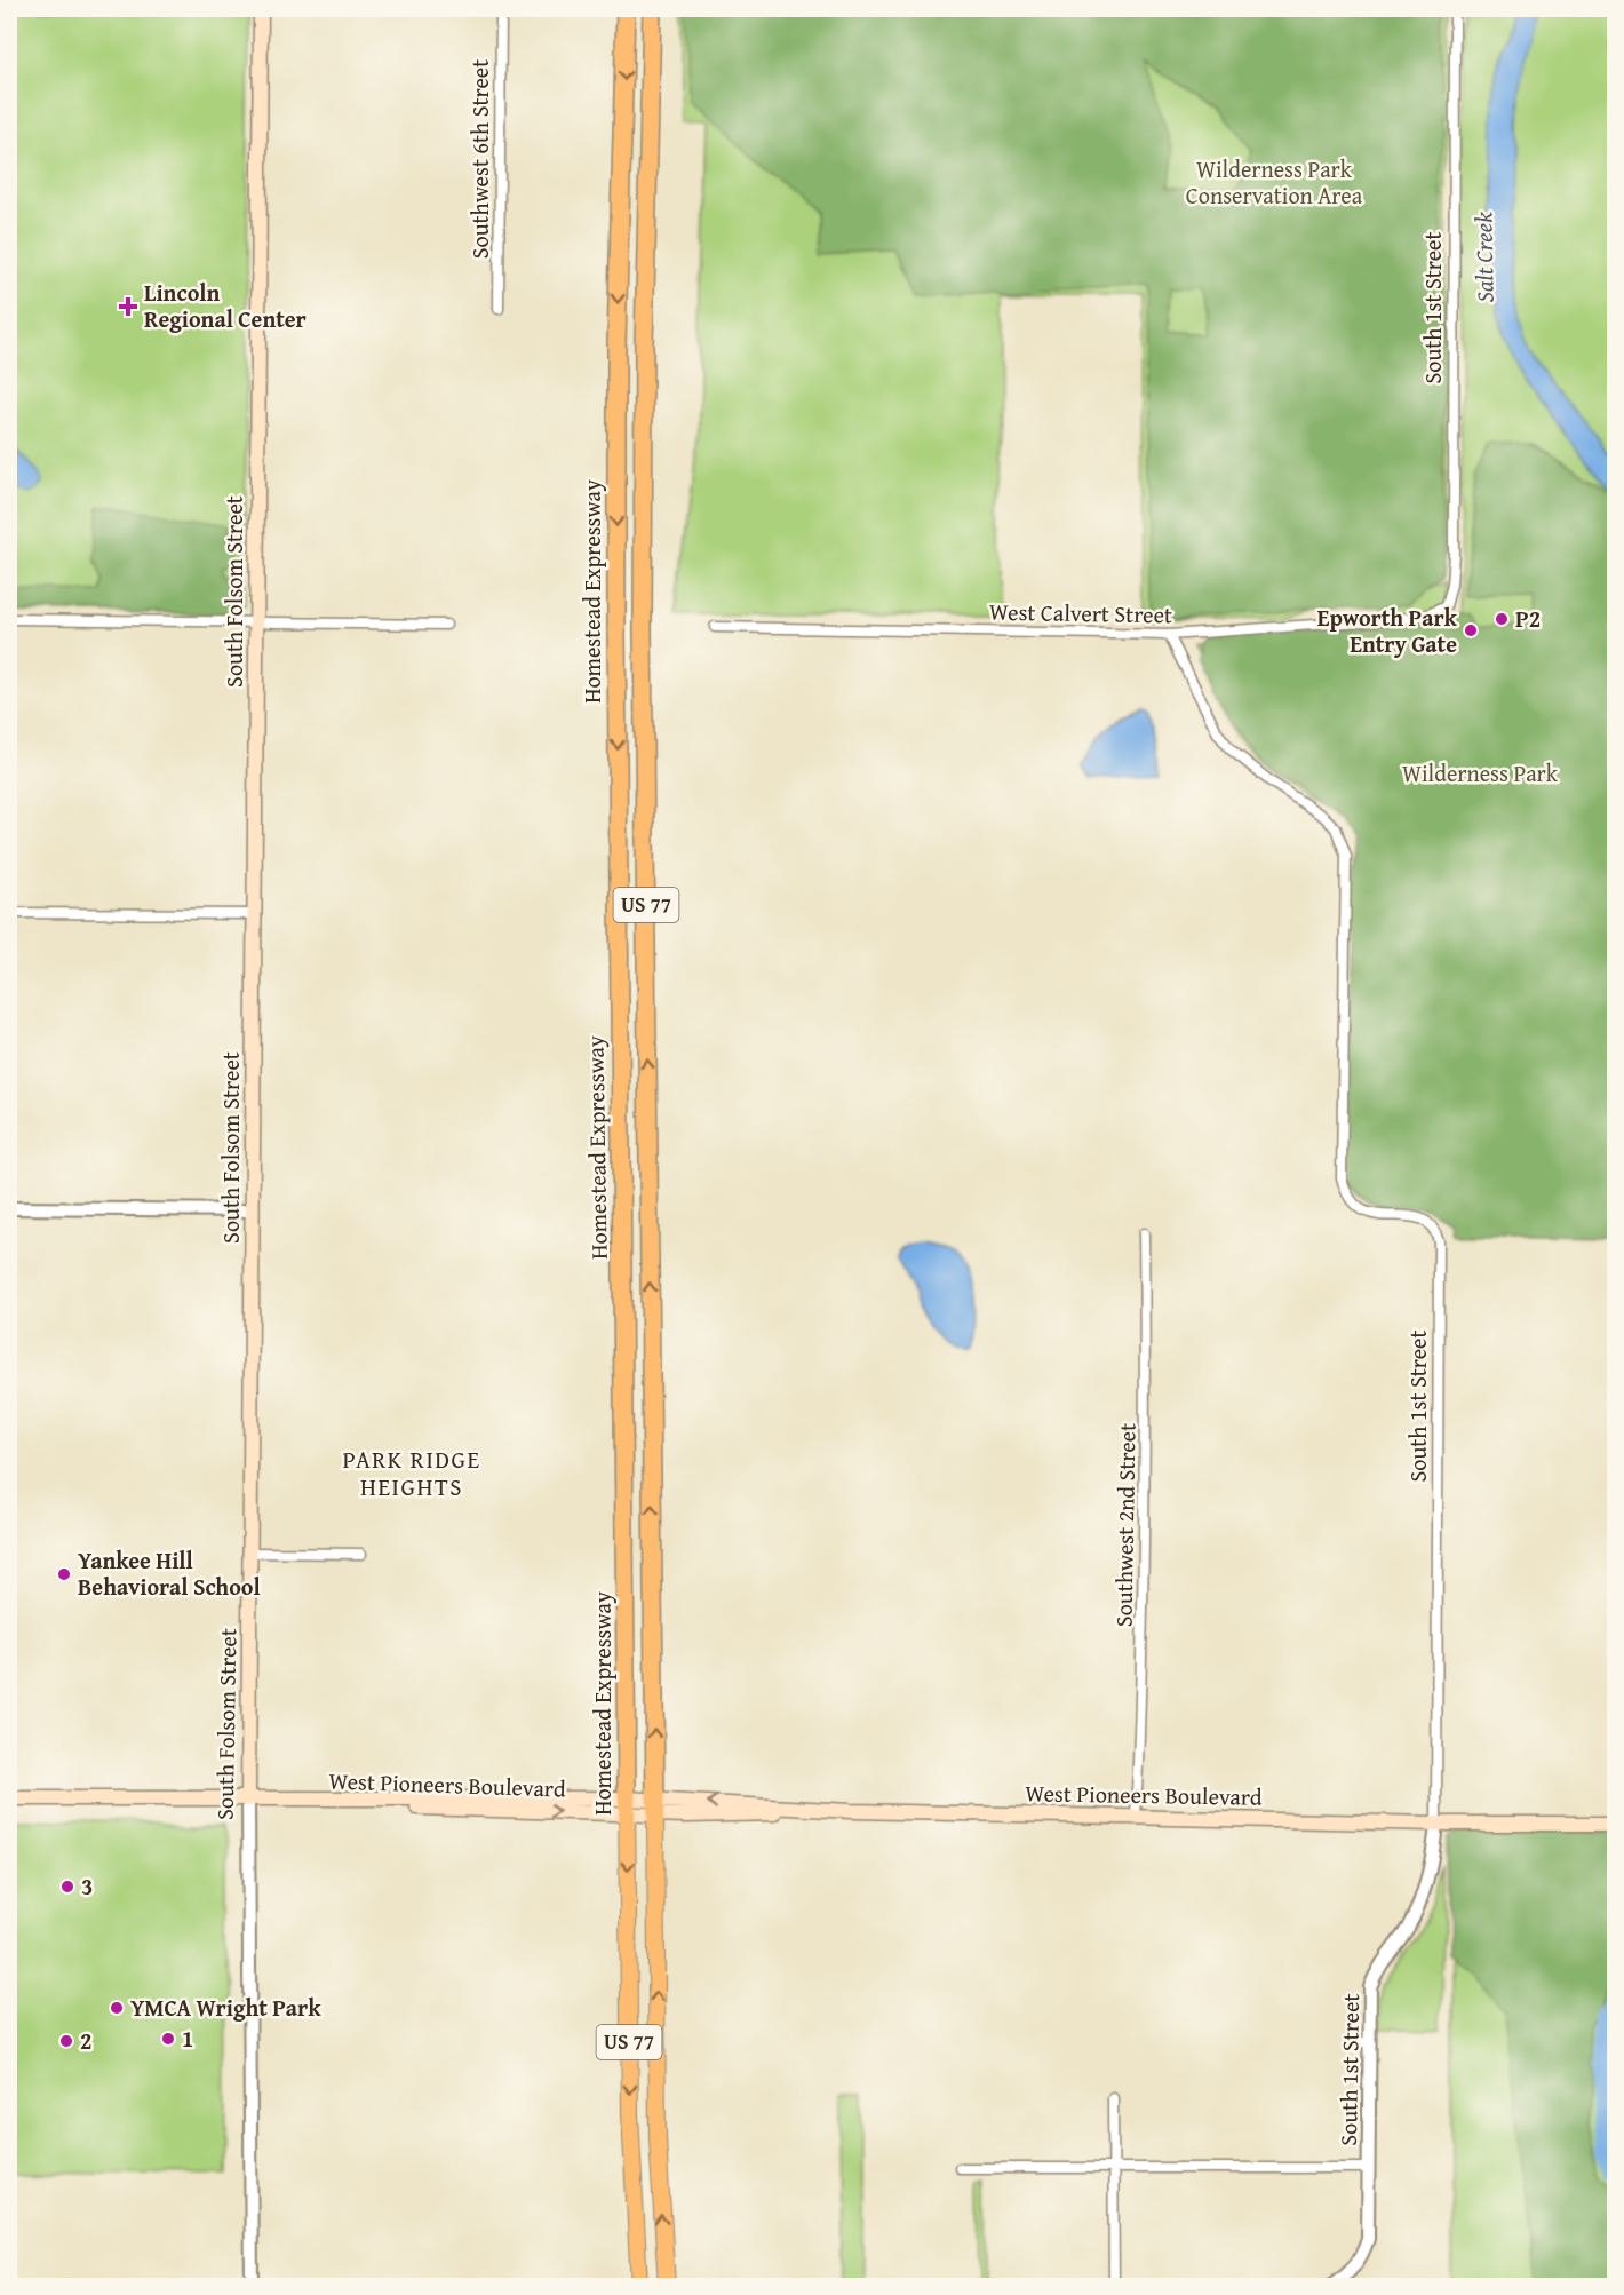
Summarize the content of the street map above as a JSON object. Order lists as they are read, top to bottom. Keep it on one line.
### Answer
{"streets":{"highway":["Homestead Expressway","US 77"],"main road":["South Folsom Street","West Pioneers Boulevard"],"street":["Southwest 6th Street","South 1st Street","West Calvert Street","Southwest 2nd Street"]},"crossings":[["South 1st Street","West Calvert Street"],["South 1st Street","West Pioneers Boulevard"],["South Folsom Street","West Pioneers Boulevard"],["Homestead Expressway","West Pioneers Boulevard"],["US 77","West Pioneers Boulevard"],["Southwest 2nd Street","West Pioneers Boulevard"]],"districts":["PARK RIDGE HEIGHTS"],"water":["Salt Creek"],"parks":["Wilderness Park Conservation Area","Wilderness Park"],"places":{"health":["Lincoln Regional Center"],"other":["P2","Epworth Park Entry Gate","Yankee Hill Behavioral School","3","YMCA Wright Park","1","2"]}}
